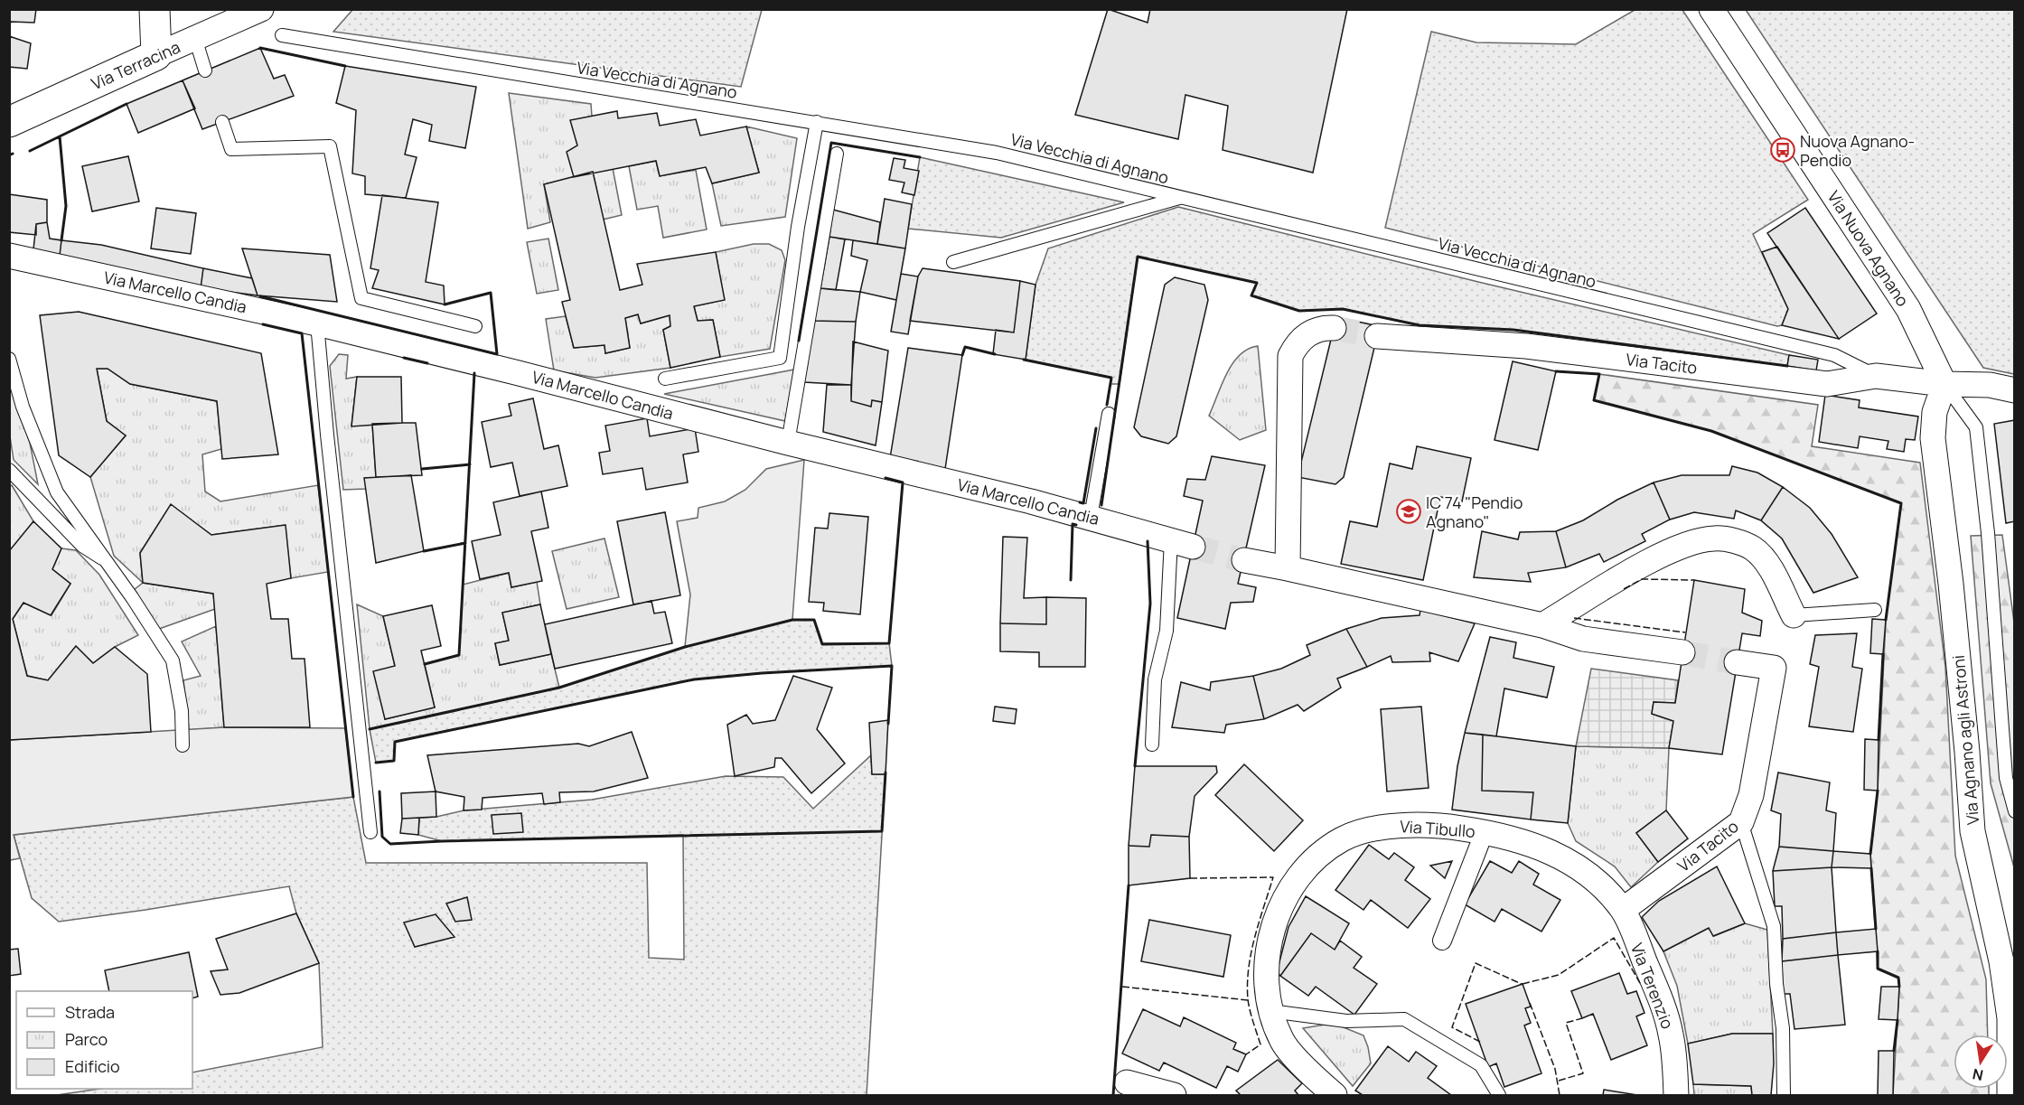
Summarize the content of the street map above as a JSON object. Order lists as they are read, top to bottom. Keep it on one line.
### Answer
{"streets":{"main road":["Via Terracina"],"street":["Via Nuova Agnano","Via Marcello Candia","Via Tacito","Via Agnano agli Astroni","Via Tibullo","Via Terenzio"],"lane":["Via Vecchia di Agnano"]},"crossings":[["Via Vecchia di Agnano","Via Tacito"],["Via Nuova Agnano","Via Tacito"],["Via Nuova Agnano","Via Agnano agli Astroni"],["Via Tacito","Via Agnano agli Astroni"],["Via Tacito","Via Tibullo"],["Via Tacito","Via Terenzio"],["Via Tibullo","Via Terenzio"]],"places":{"bus stop":["Nuova Agnano- Pendio"],"school or university":["IC 74 \"Pendio Agnano\""]},"legend":["Strada","Parco","Edificio"],"north":"bottom"}
